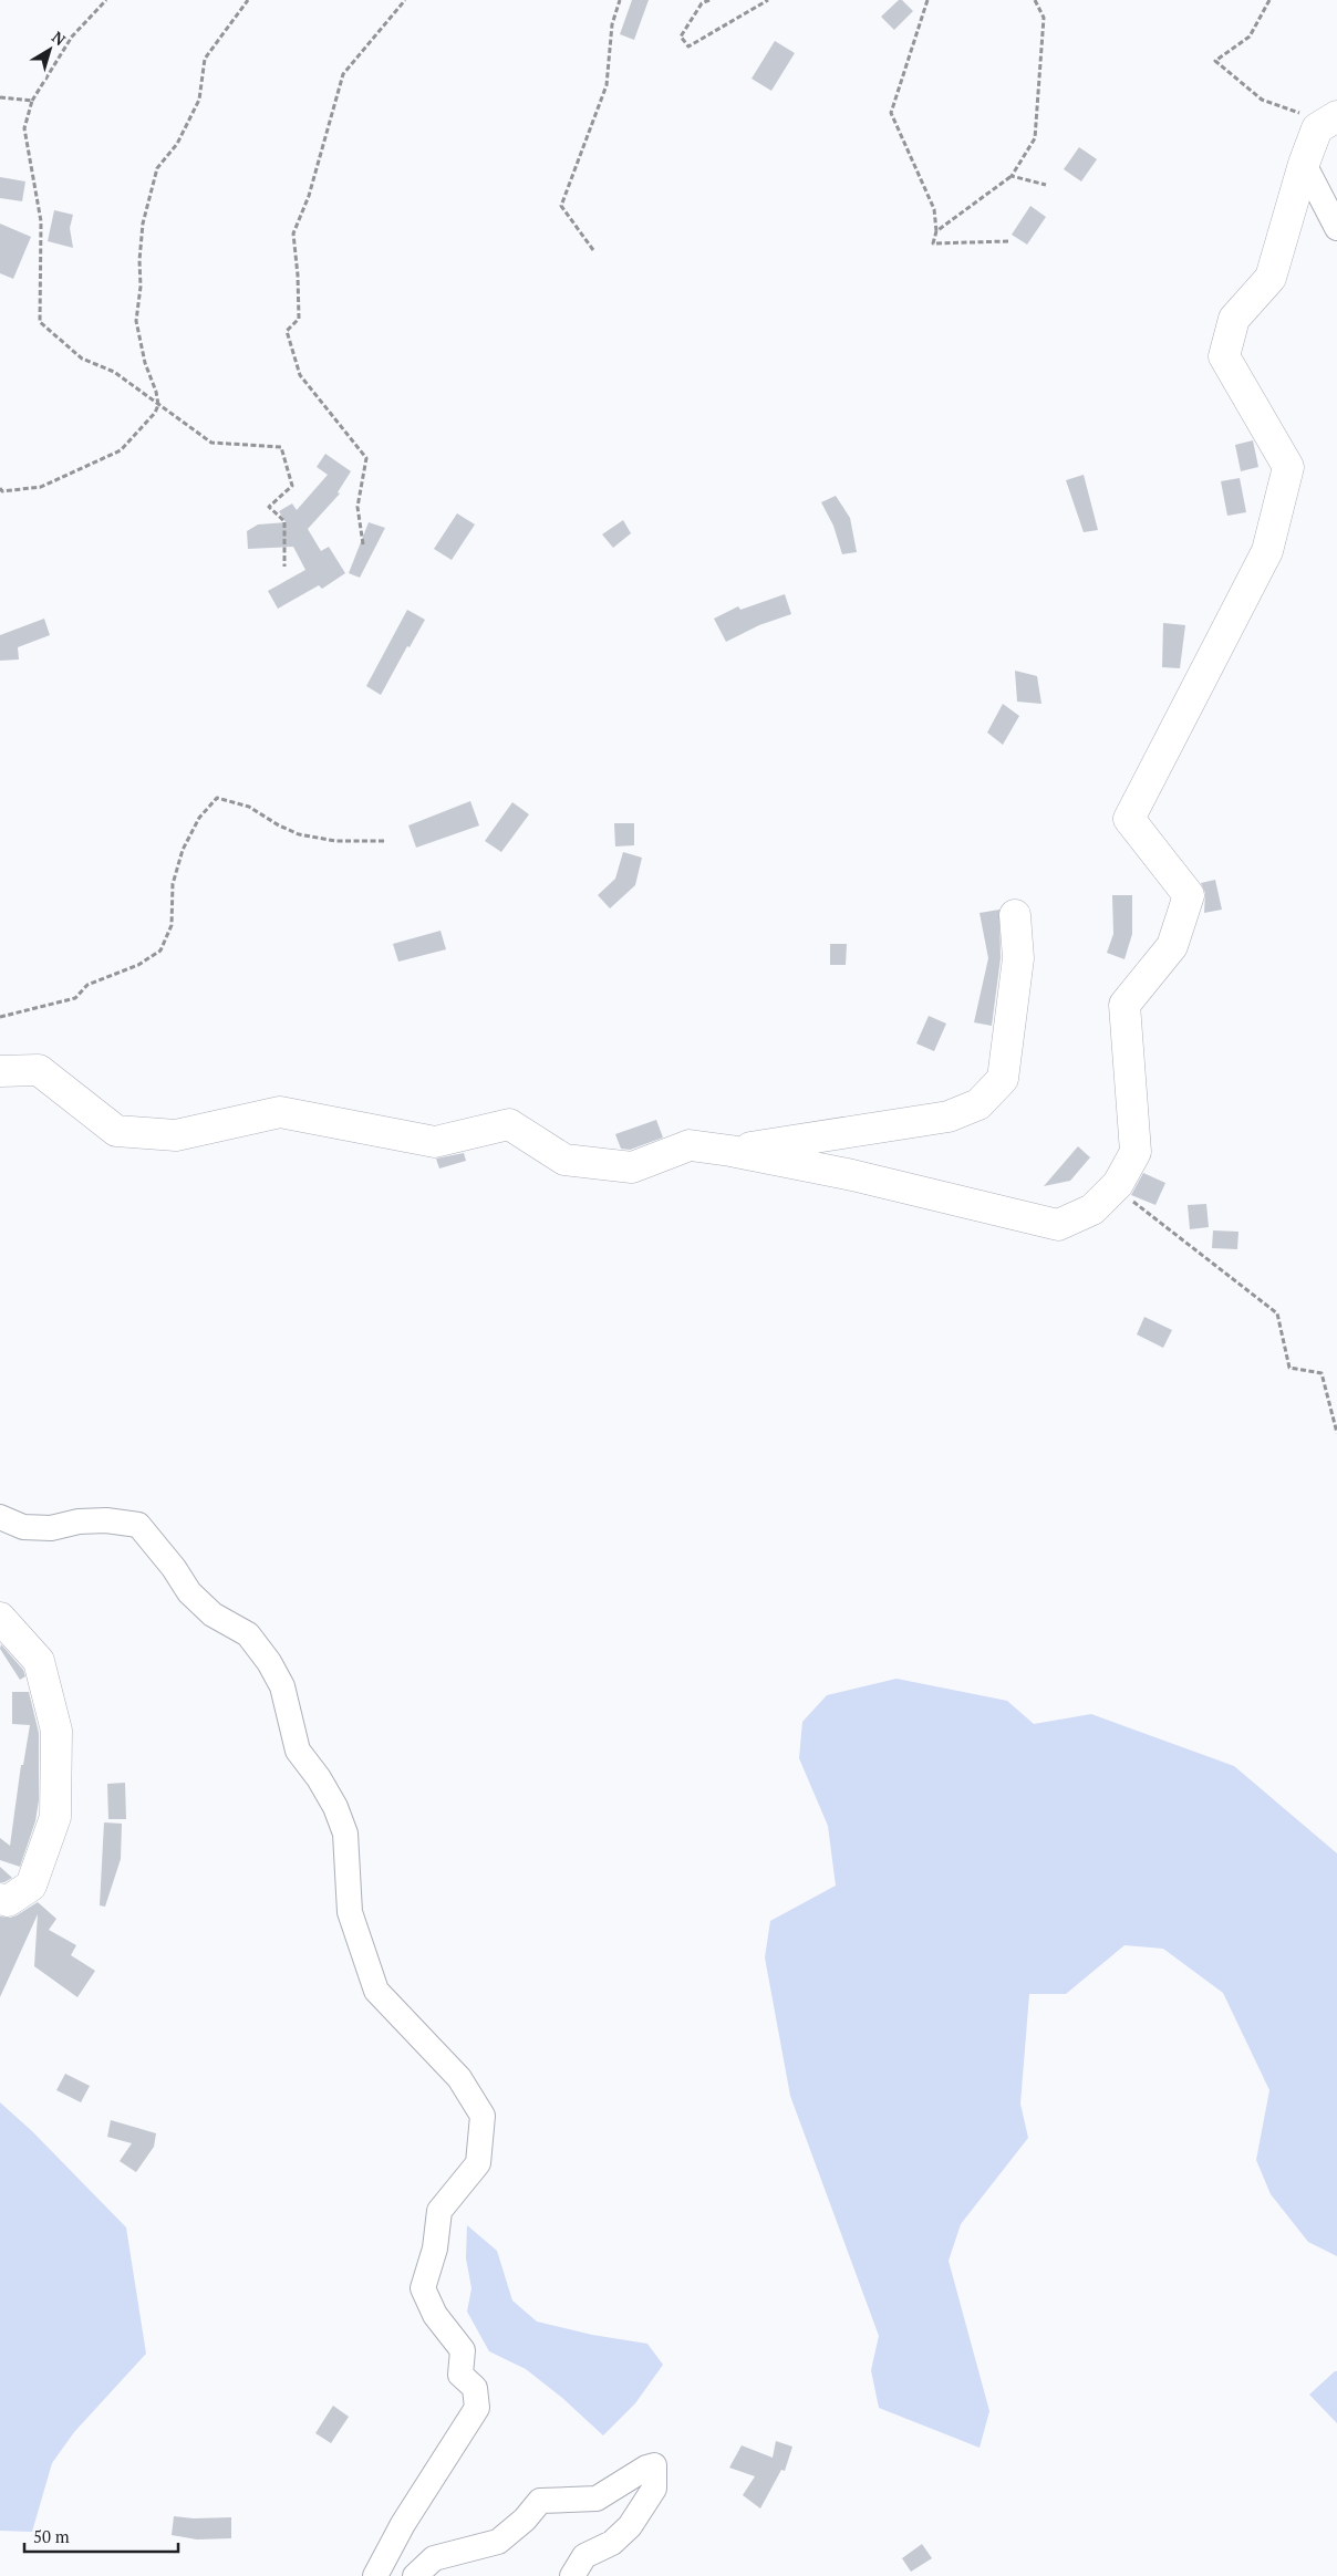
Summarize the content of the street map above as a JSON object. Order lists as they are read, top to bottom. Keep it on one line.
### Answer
{"scale_bar":"50 m","north":"top right"}
